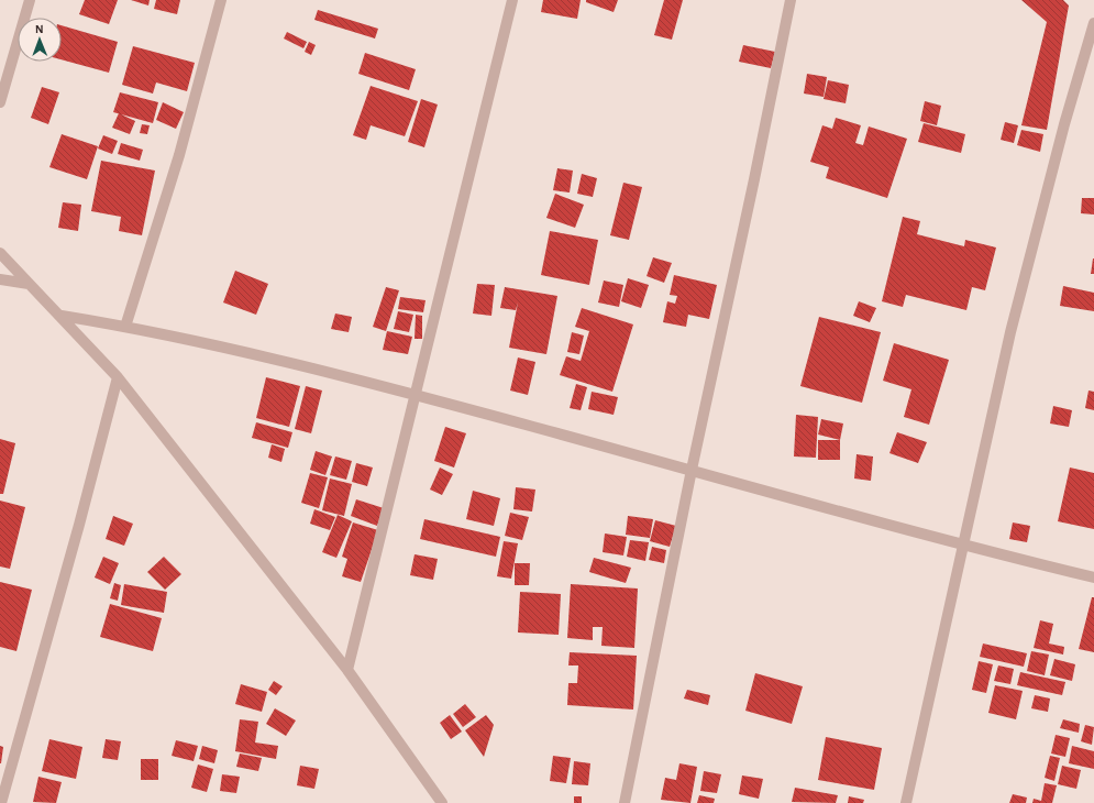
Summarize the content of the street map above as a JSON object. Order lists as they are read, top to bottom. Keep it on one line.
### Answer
{"north":"top"}
